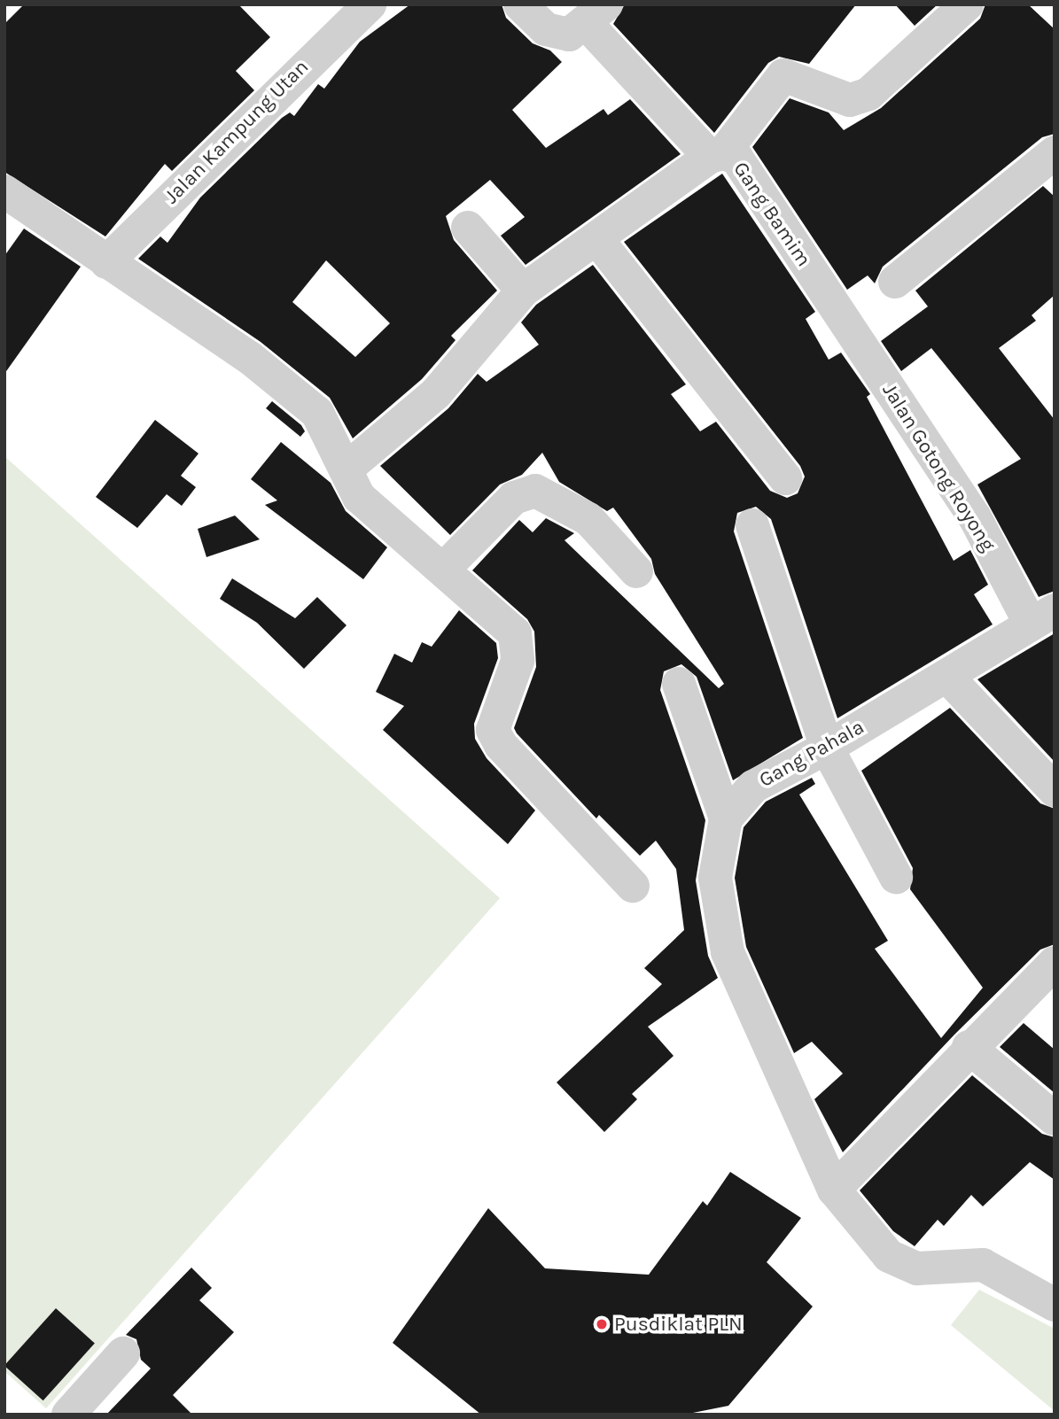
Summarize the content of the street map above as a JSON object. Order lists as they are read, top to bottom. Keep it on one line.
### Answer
{"streets":{"street":["Jalan Kampung Utan","Gang Bamim","Jalan Gotong Royong","Gang Pahala"]},"crossings":[["Gang Bamim","Jalan Gotong Royong"],["Jalan Gotong Royong","Gang Pahala"]],"places":["Pusdiklat PLN"]}
